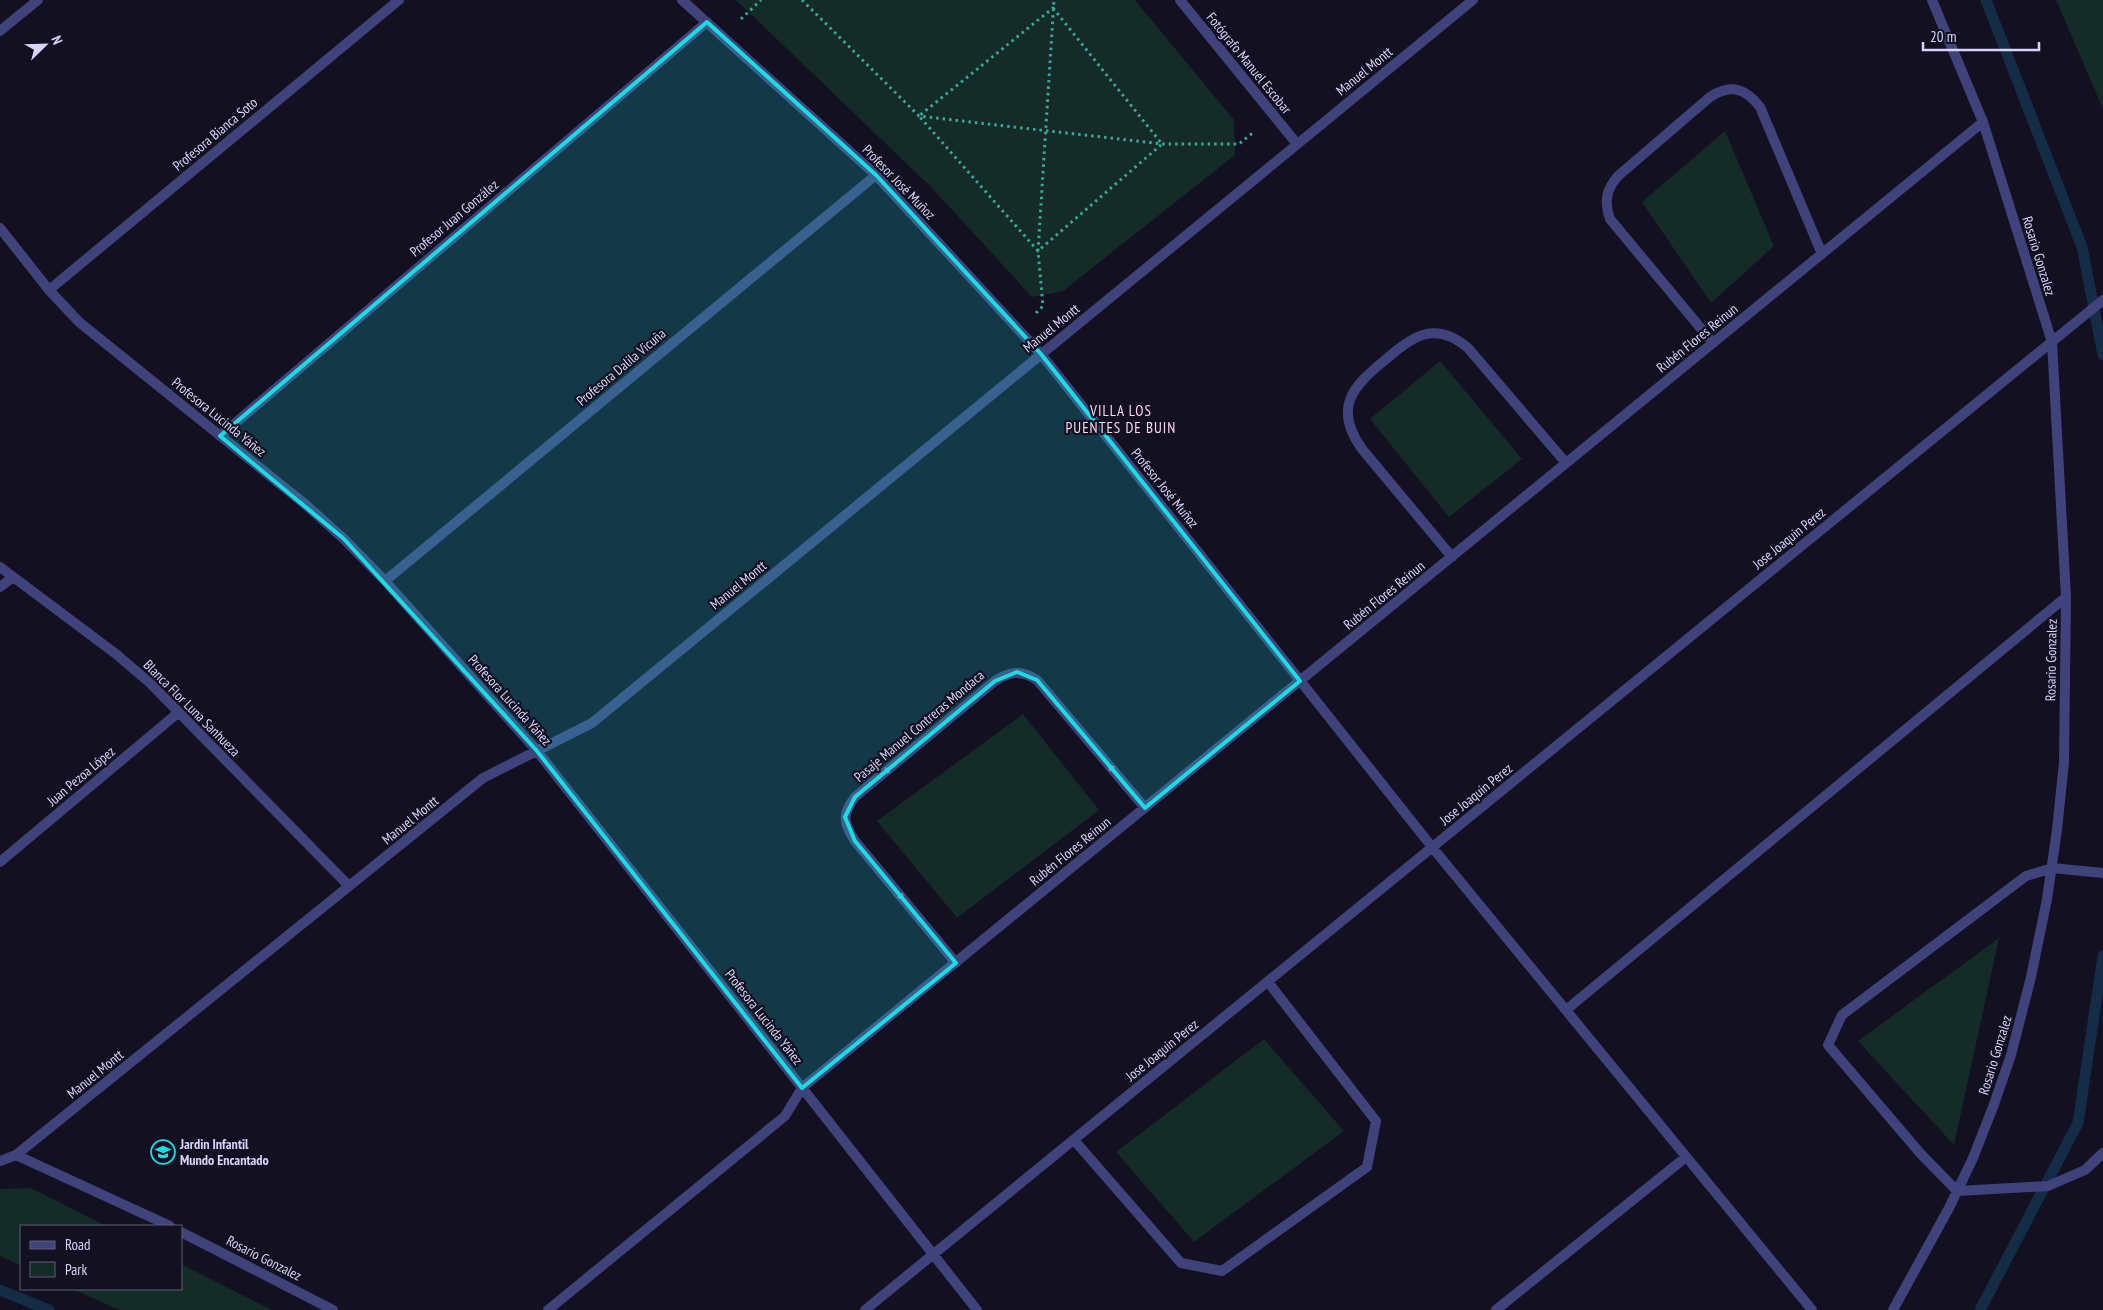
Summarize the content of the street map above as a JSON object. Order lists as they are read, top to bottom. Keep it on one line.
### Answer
{"streets":{"street":["Fotógrafo Manuel Escobar","Manuel Montt","Profesora Bianca Soto","Profesor José Muñoz","Profesor Juan González","Rosario Gonzalez","Rubén Flores Reinun","Profesora Dalila Vicuña","Profesora Lucinda Yáñez","Jose Joaquin Perez","Blanca Flor Luna Sanhueza","Pasaje Manuel Contreras Mondaca","Juan Pezoa López"]},"crossings":[["Fotógrafo Manuel Escobar","Manuel Montt"],["Manuel Montt","Profesor José Muñoz"],["Manuel Montt","Profesora Lucinda Yáñez"],["Manuel Montt","Blanca Flor Luna Sanhueza"],["Profesora Bianca Soto","Profesora Lucinda Yáñez"],["Profesor José Muñoz","Profesor Juan González"],["Profesor José Muñoz","Rubén Flores Reinun"],["Profesor José Muñoz","Profesora Dalila Vicuña"],["Profesor José Muñoz","Jose Joaquin Perez"],["Profesor Juan González","Profesora Lucinda Yáñez"],["Rosario Gonzalez","Rubén Flores Reinun"],["Rosario Gonzalez","Jose Joaquin Perez"],["Rubén Flores Reinun","Profesora Lucinda Yáñez"],["Rubén Flores Reinun","Pasaje Manuel Contreras Mondaca"],["Profesora Dalila Vicuña","Profesora Lucinda Yáñez"],["Profesora Lucinda Yáñez","Jose Joaquin Perez"],["Blanca Flor Luna Sanhueza","Juan Pezoa López"]],"districts":["VILLA LOS PUENTES DE BUIN"],"places":{"school or university":["Jardin Infantil Mundo Encantado"]},"legend":["Road","Park"],"scale_bar":"20 m","north":"top right"}
